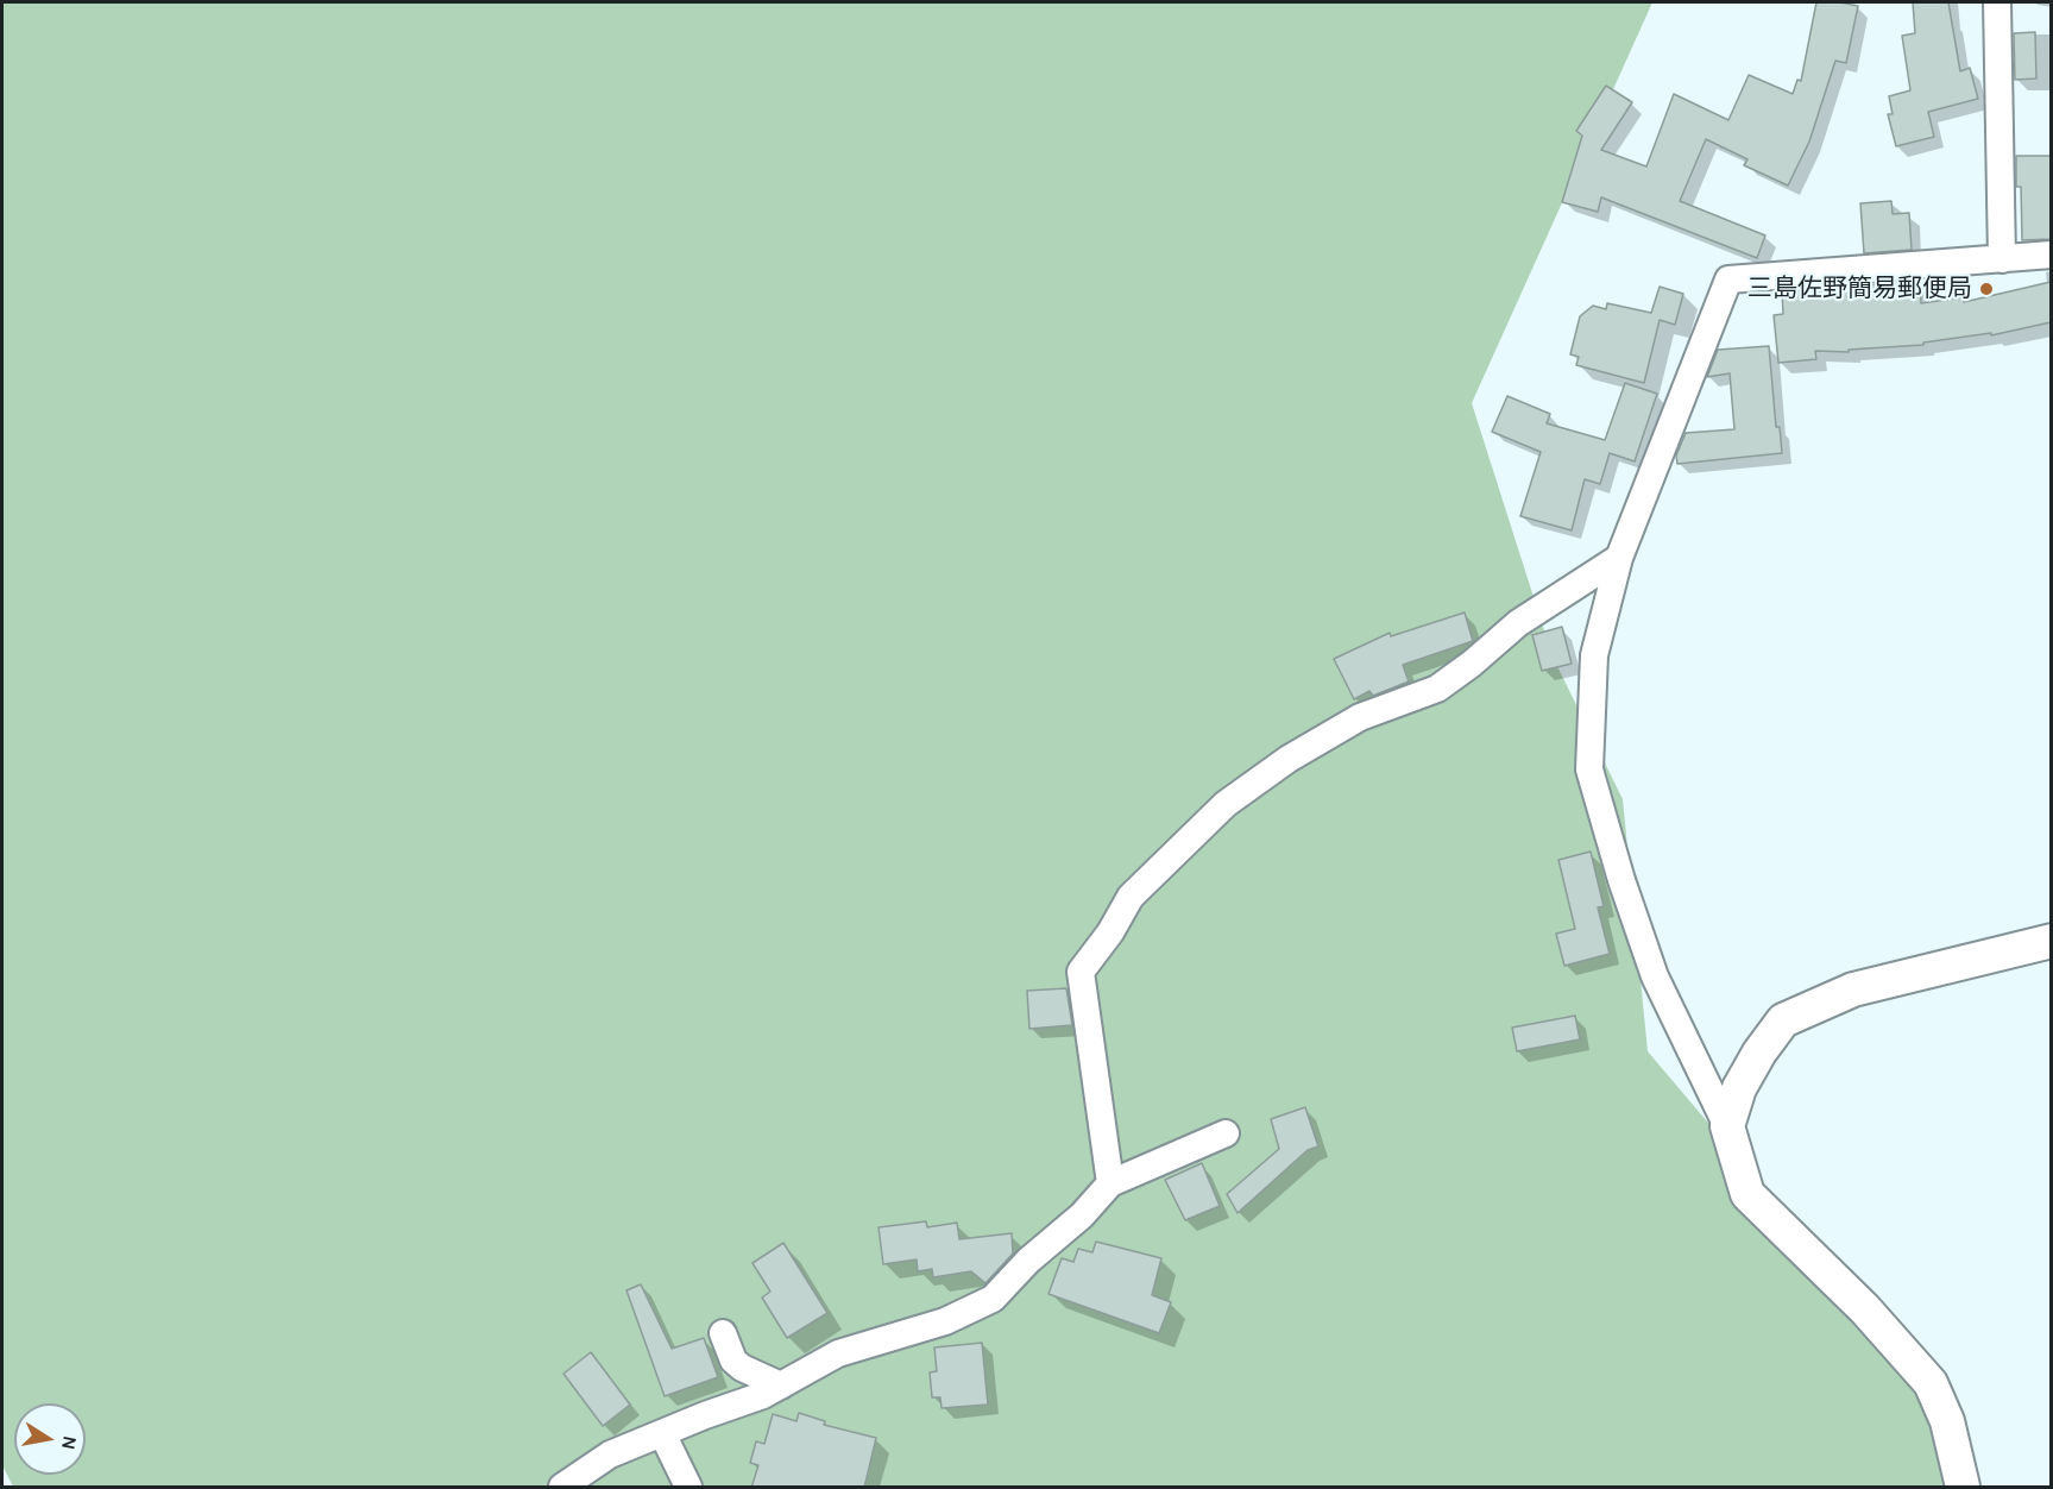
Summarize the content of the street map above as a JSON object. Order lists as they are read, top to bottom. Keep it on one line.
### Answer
{"places":["三島佐野簡易郵便局"],"north":"right"}
